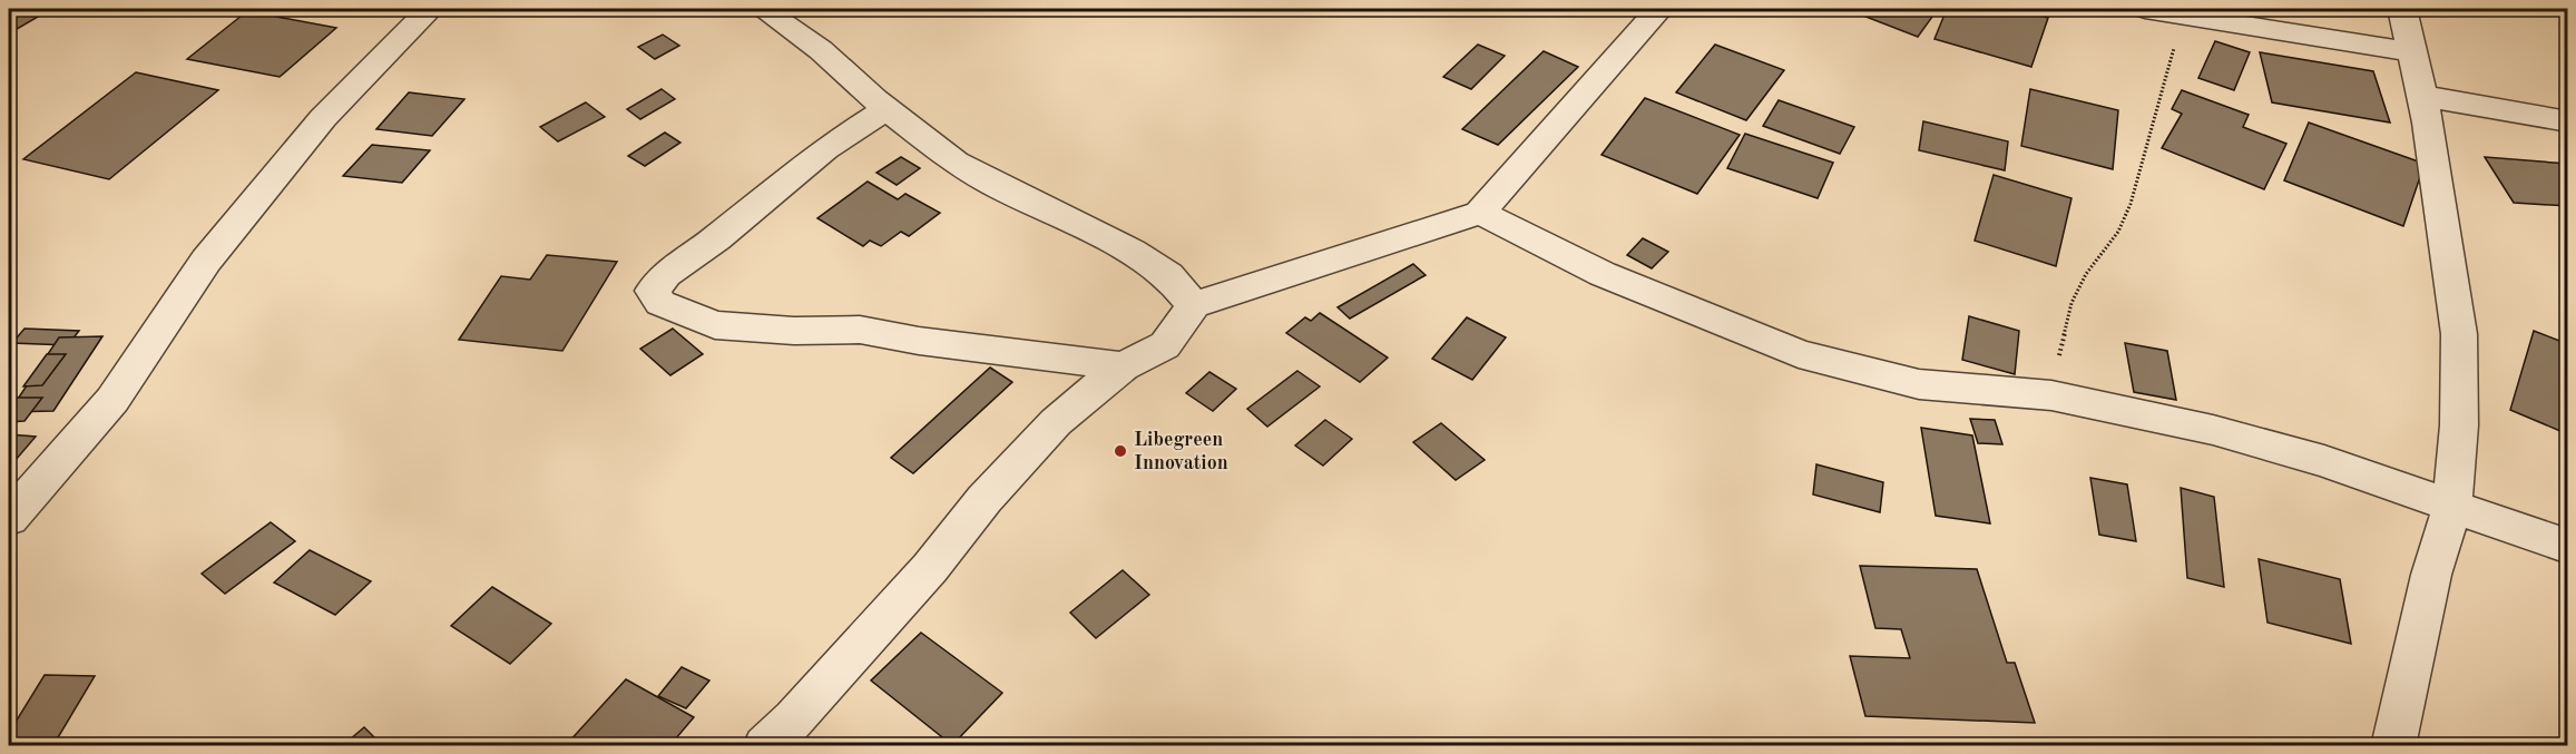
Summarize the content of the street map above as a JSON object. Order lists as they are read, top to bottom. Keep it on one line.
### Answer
{"places":["Libegreen Innovation"]}
